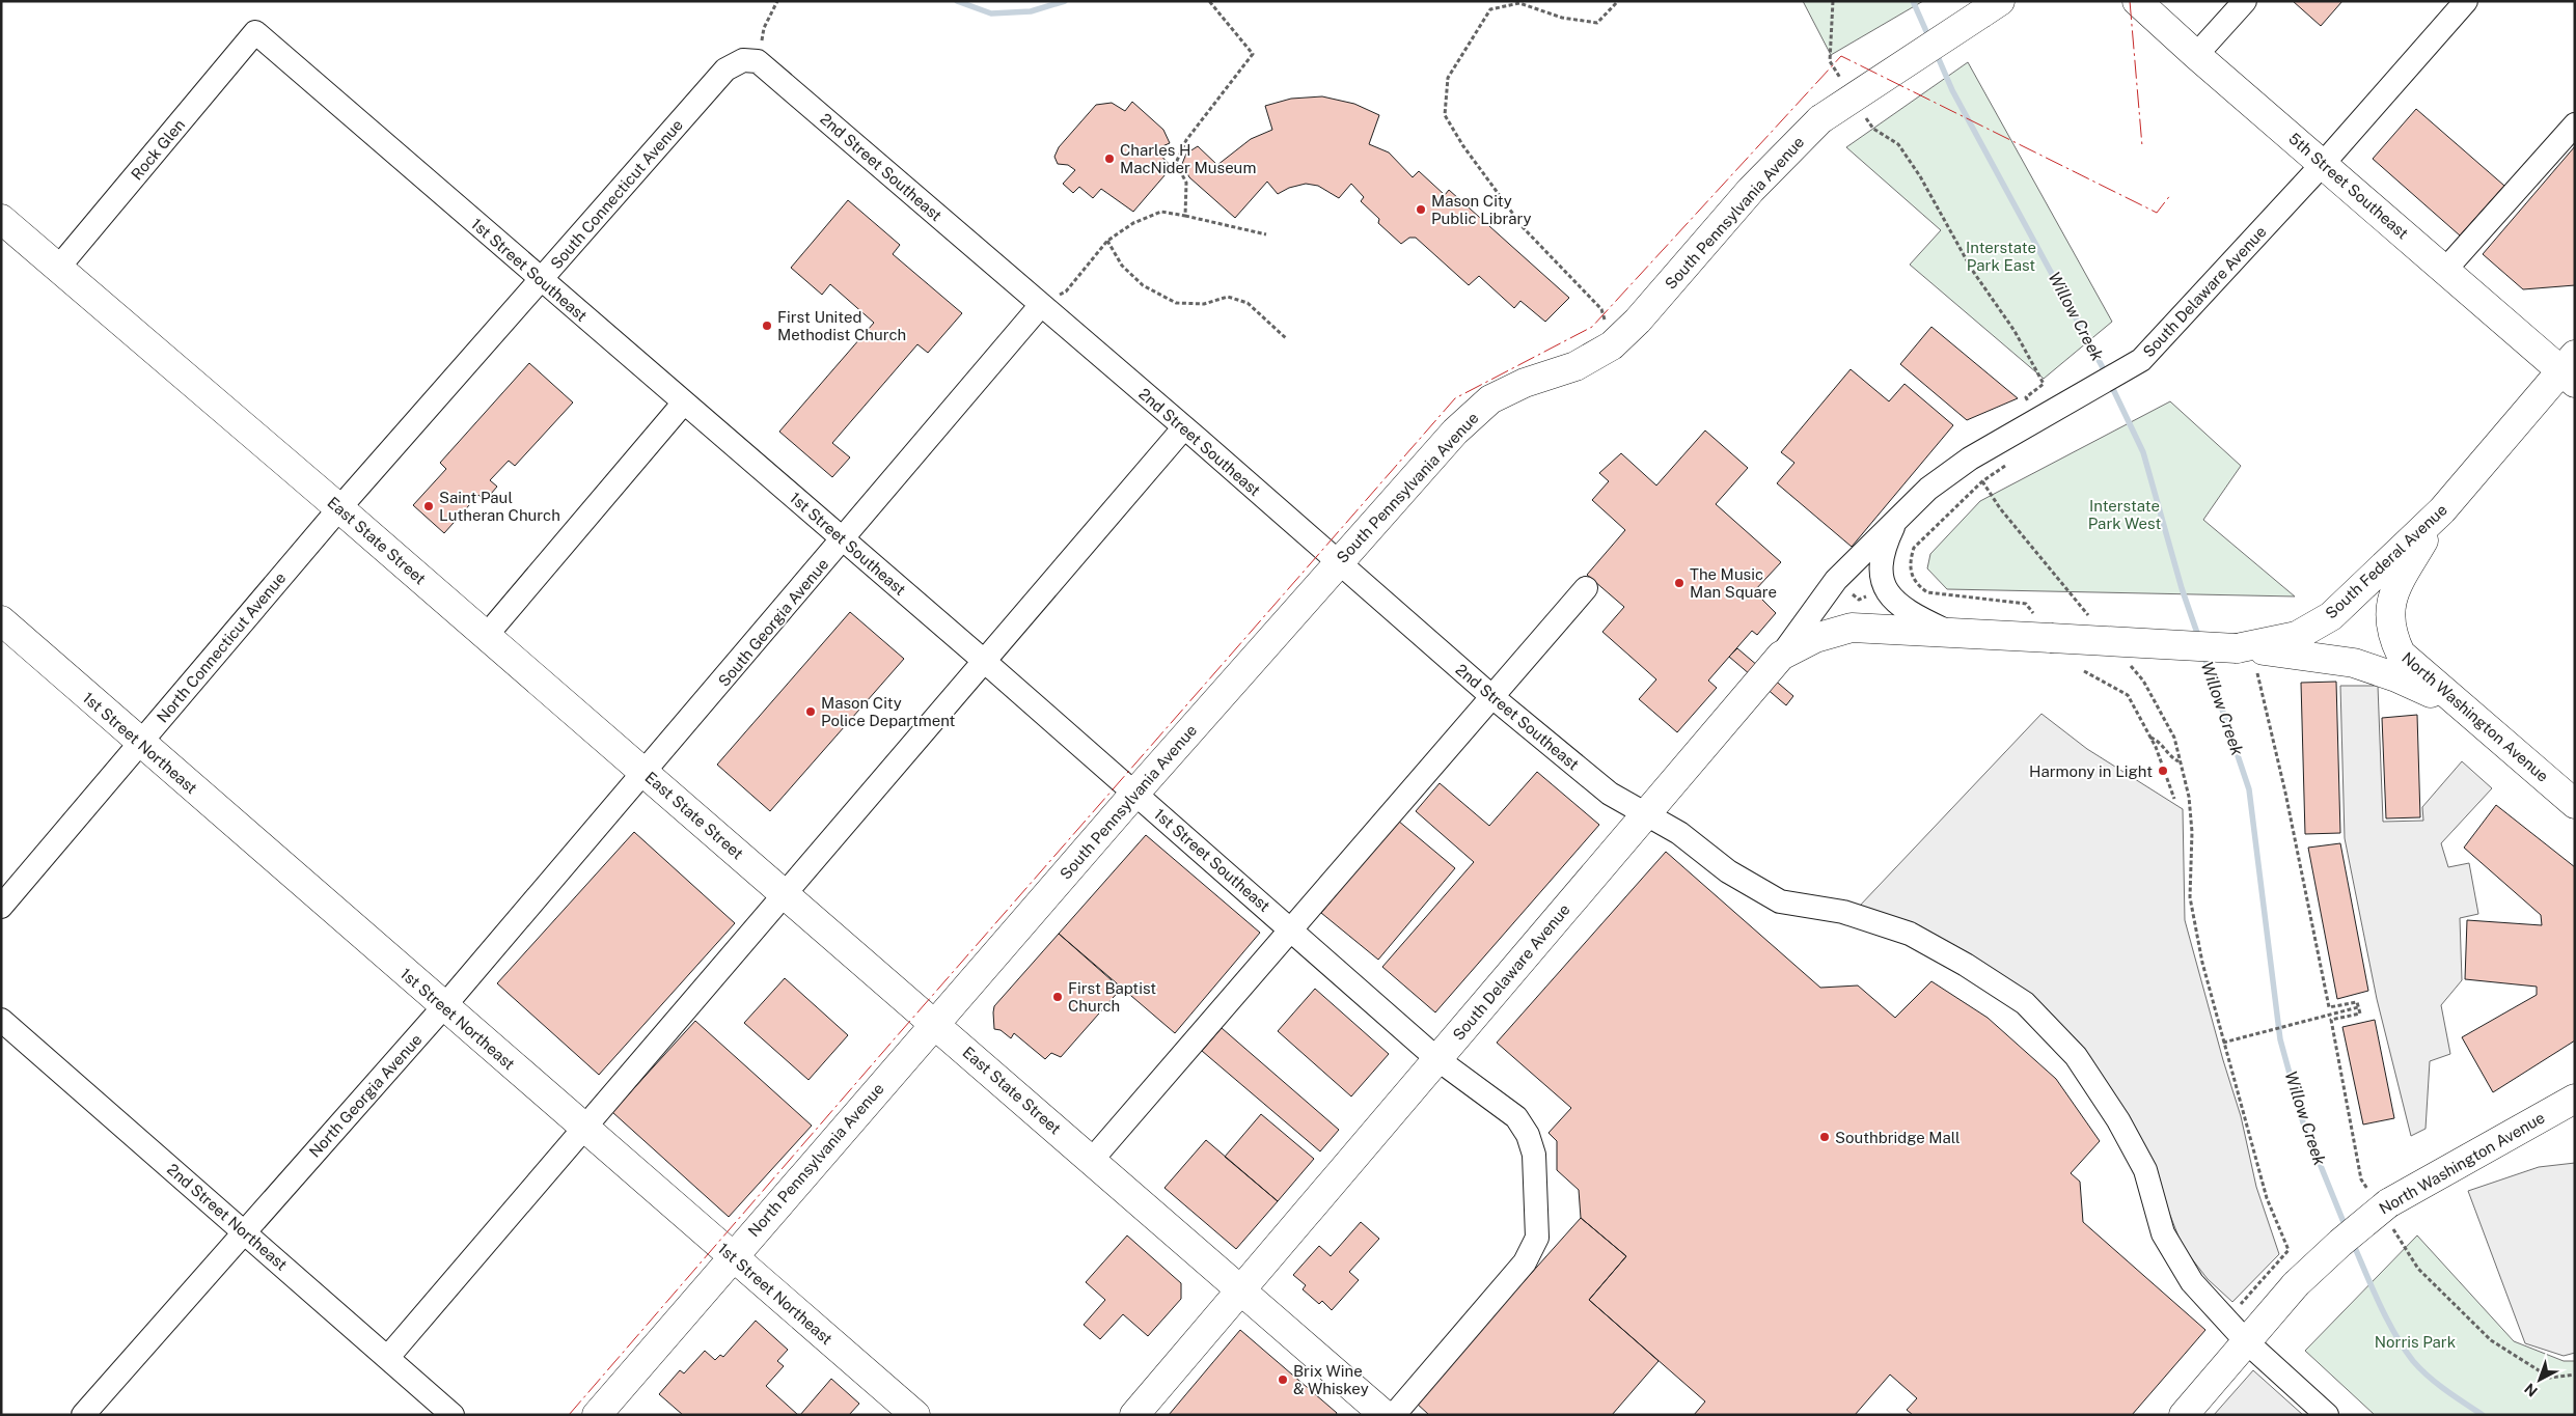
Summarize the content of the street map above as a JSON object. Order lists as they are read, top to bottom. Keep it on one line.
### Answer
{"streets":{"main road":["5th Street Southeast","South Pennsylvania Avenue","South Delaware Avenue","East State Street","South Federal Avenue","North Washington Avenue","1st Street Northeast","North Pennsylvania Avenue"],"street":["Rock Glen","2nd Street Southeast","South Connecticut Avenue","1st Street Southeast","South Georgia Avenue","North Connecticut Avenue","North Georgia Avenue","2nd Street Northeast"]},"crossings":[["Rock Glen","1st Street Southeast"],["Rock Glen","East State Street"],["2nd Street Southeast","South Connecticut Avenue"],["2nd Street Southeast","South Pennsylvania Avenue"],["2nd Street Southeast","South Delaware Avenue"],["2nd Street Southeast","South Georgia Avenue"],["2nd Street Southeast","North Washington Avenue"],["5th Street Southeast","South Delaware Avenue"],["5th Street Southeast","South Federal Avenue"],["South Connecticut Avenue","1st Street Southeast"],["South Connecticut Avenue","East State Street"],["South Connecticut Avenue","North Connecticut Avenue"],["South Pennsylvania Avenue","1st Street Southeast"],["South Pennsylvania Avenue","East State Street"],["South Pennsylvania Avenue","North Pennsylvania Avenue"],["1st Street Southeast","South Delaware Avenue"],["1st Street Southeast","South Georgia Avenue"],["South Delaware Avenue","East State Street"],["South Delaware Avenue","South Federal Avenue"],["East State Street","South Georgia Avenue"],["East State Street","North Connecticut Avenue"],["East State Street","North Georgia Avenue"],["East State Street","North Pennsylvania Avenue"],["South Federal Avenue","North Washington Avenue"],["South Georgia Avenue","North Georgia Avenue"],["North Connecticut Avenue","1st Street Northeast"],["1st Street Northeast","North Georgia Avenue"],["1st Street Northeast","North Pennsylvania Avenue"],["North Georgia Avenue","2nd Street Northeast"]],"water":["Willow Creek"],"parks":["Interstate Park East","Interstate Park West","Norris Park"],"places":["Charles H MacNider Museum","Mason City Public Library","First United Methodist Church","Saint Paul Lutheran Church","The Music Man Square","Mason City Police Department","Harmony in Light","First Baptist Church","Southbridge Mall","Brix Wine & Whiskey"],"north":"bottom left"}
